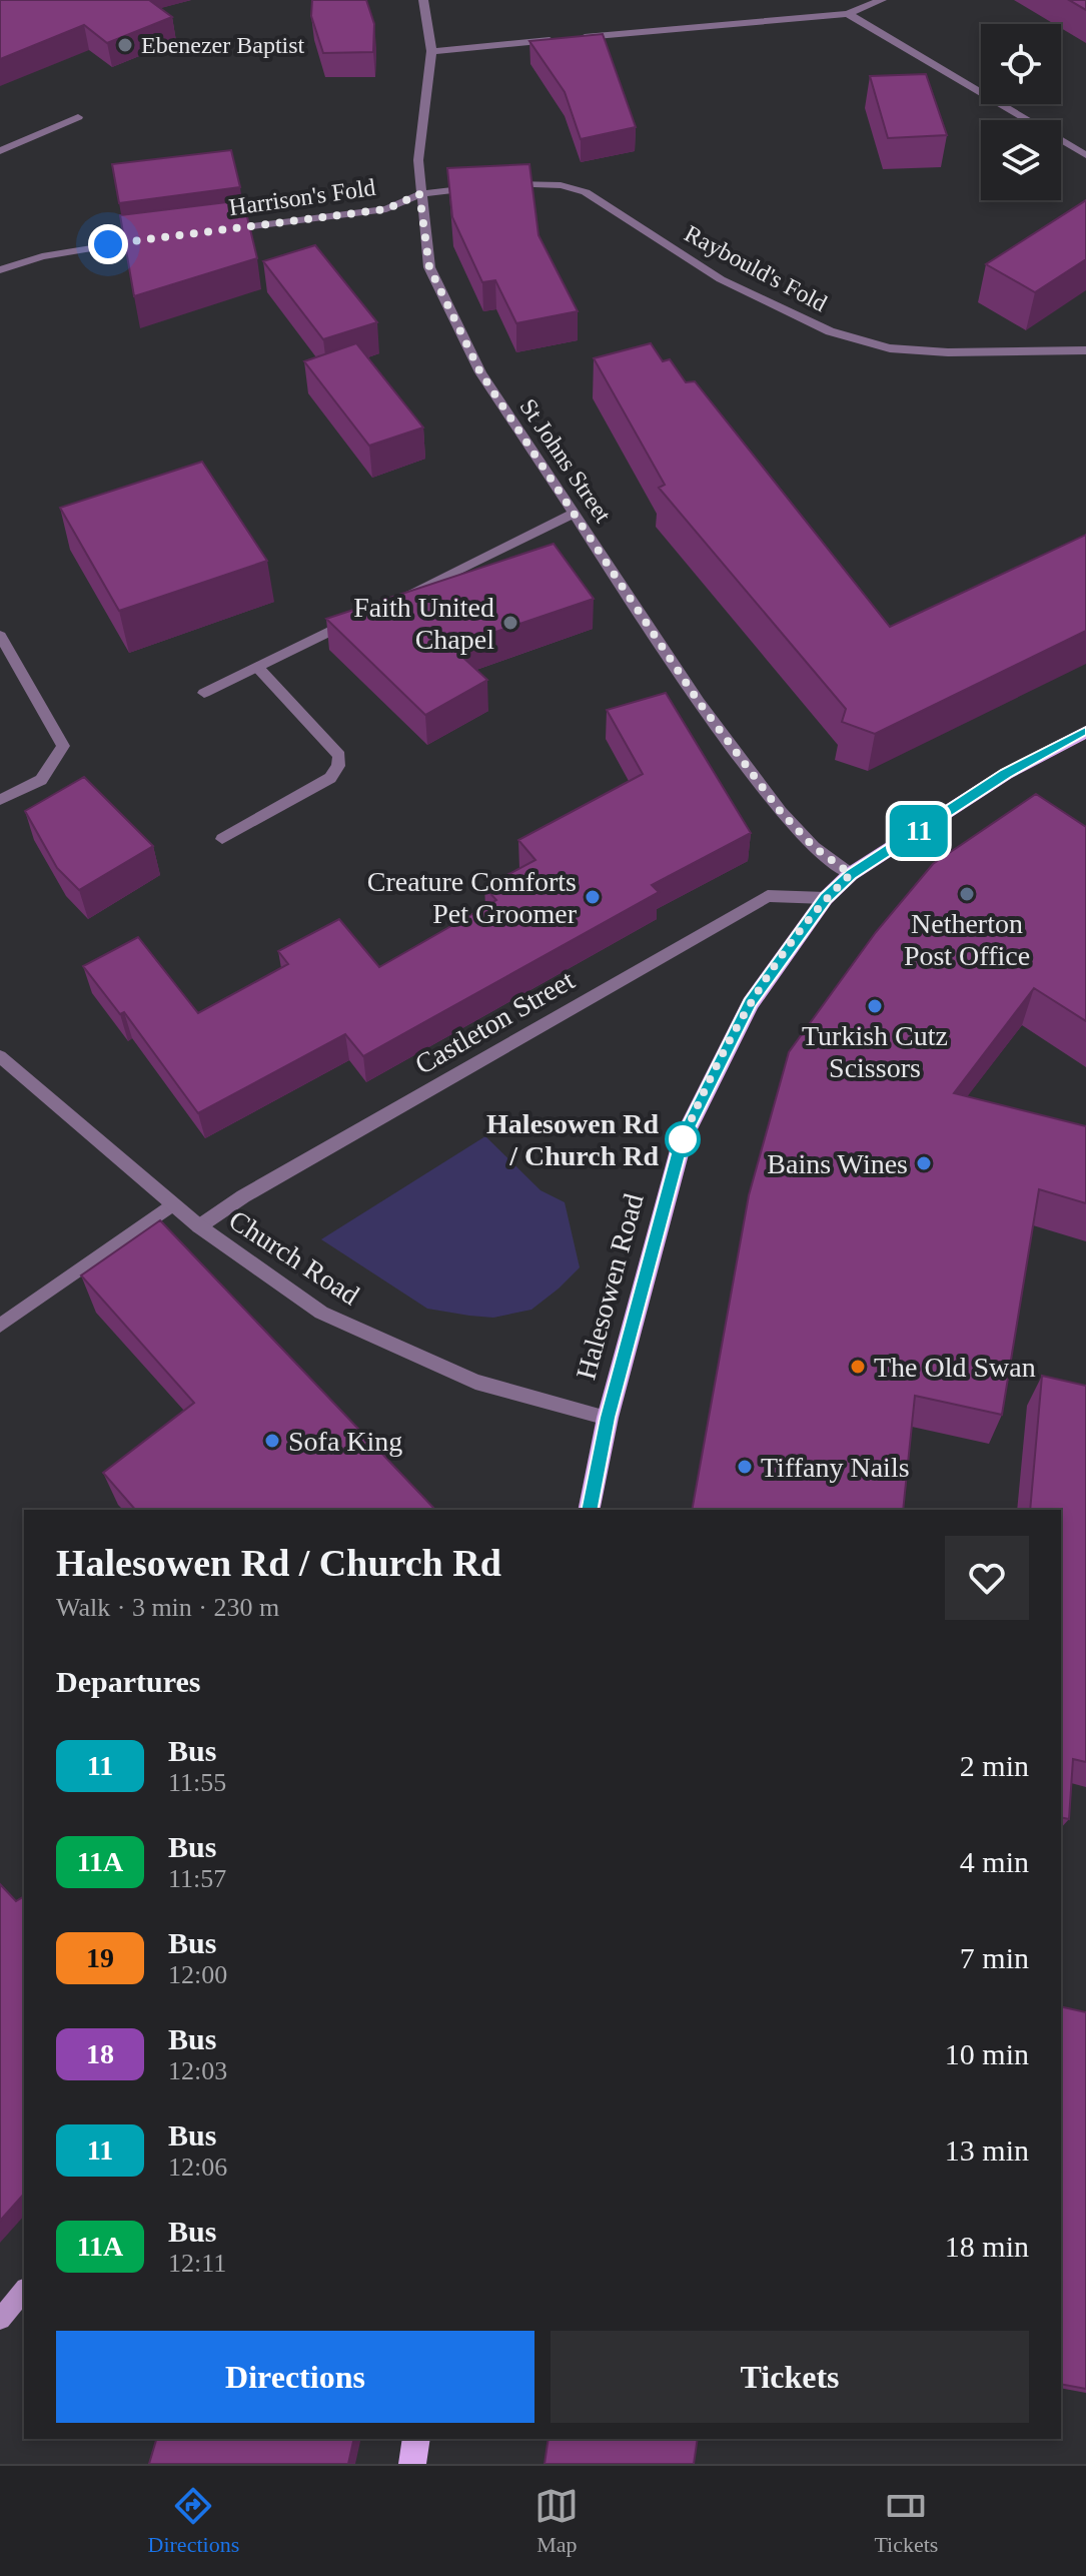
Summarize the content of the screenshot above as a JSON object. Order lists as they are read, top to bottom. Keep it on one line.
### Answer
{"streets":{"main road":["Halesowen Road"],"street":["Harrison's Fold","Raybould's Fold","St Johns Street","Castleton Street","Church Road"]},"crossings":[["Harrison's Fold","St Johns Street"],["St Johns Street","Halesowen Road"],["Castleton Street","Church Road"],["Castleton Street","Halesowen Road"],["Church Road","Halesowen Road"]],"places":["Ebenezer Baptist","Faith United Chapel","Netherton Post Office","Creature Comforts Pet Groomer","Turkish Cutz Scissors","Halesowen Rd / Church Rd","Bains Wines","The Old Swan","Sofa King","Tiffany Nails"],"lines":["bus line 11"],"page":{"on_map":"11","heading":[["Halesowen Rd / Church Rd","Walk · 3 min · 230 m"],"Departures"],"list":[{"mark":"11","name":"Bus","note":"11:55","value":"2 min"},{"mark":"11A","name":"Bus","note":"11:57","value":"4 min"},{"mark":"19","name":"Bus","note":"12:00","value":"7 min"},{"mark":"18","name":"Bus","note":"12:03","value":"10 min"},{"mark":"11","name":"Bus","note":"12:06","value":"13 min"},{"mark":"11A","name":"Bus","note":"12:11","value":"18 min"}],"buttons":["Directions","Tickets"],"tabs":["Directions","Map","Tickets"]}}
